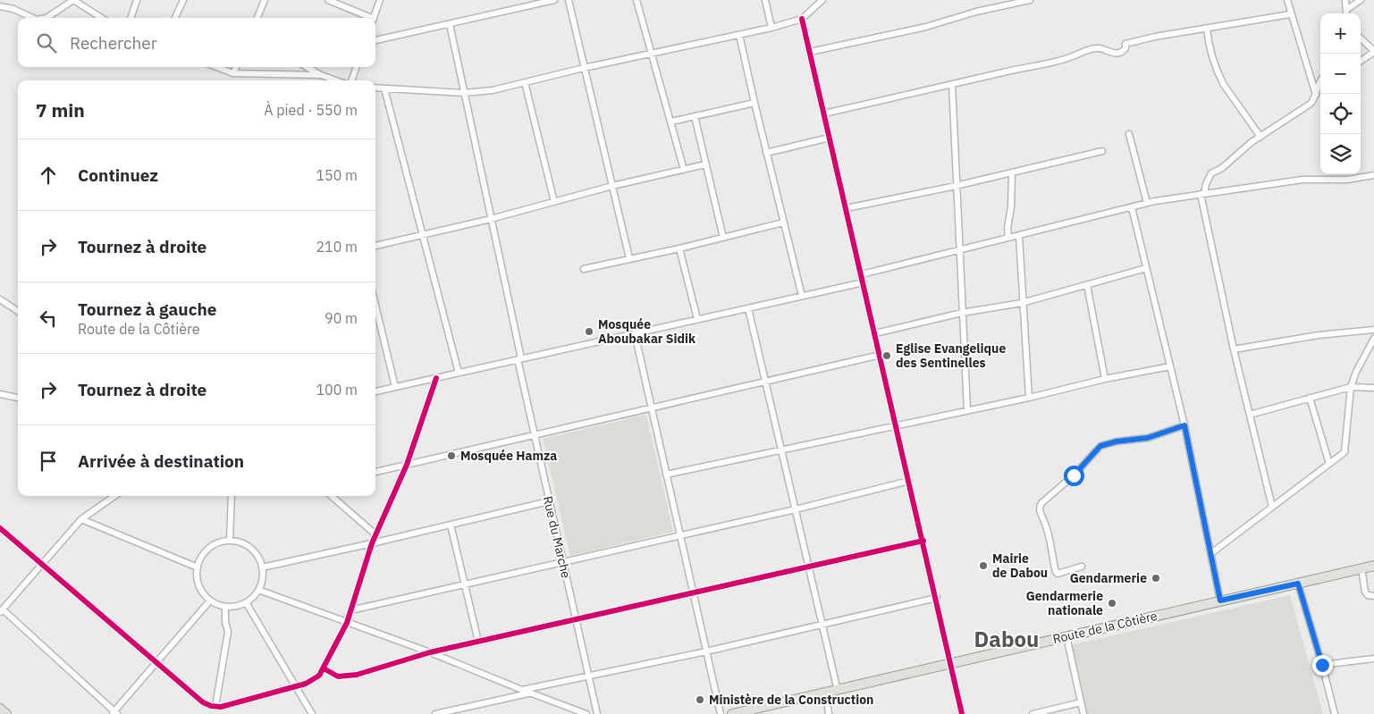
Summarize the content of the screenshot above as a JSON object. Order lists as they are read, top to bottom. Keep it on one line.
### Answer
{"streets":{"main road":["Route de la Côtière"],"street":["Rue du Marche"]},"districts":["Dabou"],"places":["Mosquée Aboubakar Sidik","Eglise Evangelique des Sentinelles","Mosquée Hamza","Mairie de Dabou","Gendarmerie","Gendarmerie nationale","Ministère de la Construction"],"page":{"map_buttons":["+","−"],"search":"Rechercher","heading":["7 min","À pied · 550 m"],"list":[["Continuez","150 m"],["Tournez à droite","210 m"],["Tournez à gauche","Route de la Côtière","90 m"],["Tournez à droite","100 m"],"Arrivée à destination"]}}
